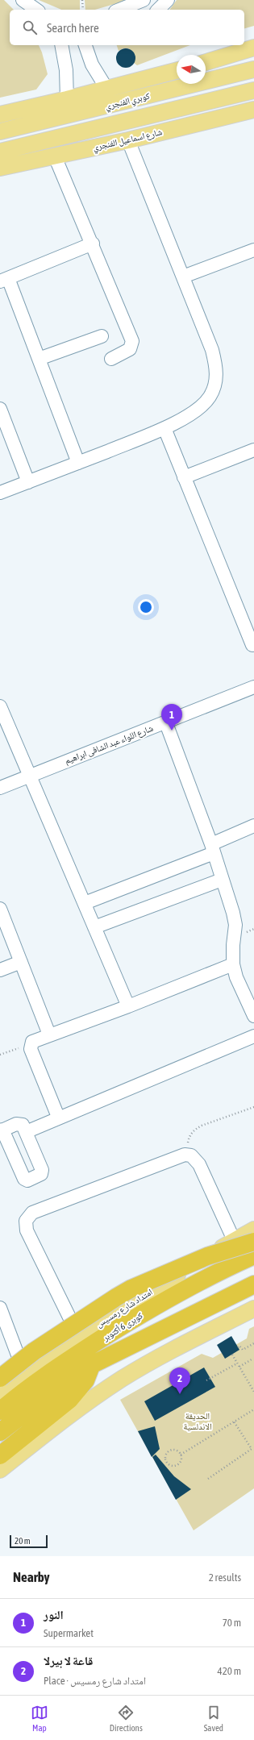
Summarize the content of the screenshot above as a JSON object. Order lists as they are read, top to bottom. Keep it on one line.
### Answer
{"streets":{"highway":["كوبرى 6 أكتوبر"],"main road":["كوبري الفنجري","شارع اسماعيل الفنجري","امتداد شارع رمسيس"],"street":["شارع اللواء عبد الشافى ابراهيم"]},"parks":["الحديقة الاندلسية"],"scale_bar":"20 m","north":"left","page":{"search":"Search here","pins":["1","2"],"scale":"20 m","heading":["Nearby","2 results"],"list":[{"mark":"1","name":"النور","note":"Supermarket","value":"70 m"},{"mark":"2","name":"قاعة لا بيرلا","note":"Place · امتداد شارع رمسيس","value":"420 m"}],"nav":["Map","Directions","Saved"]}}
